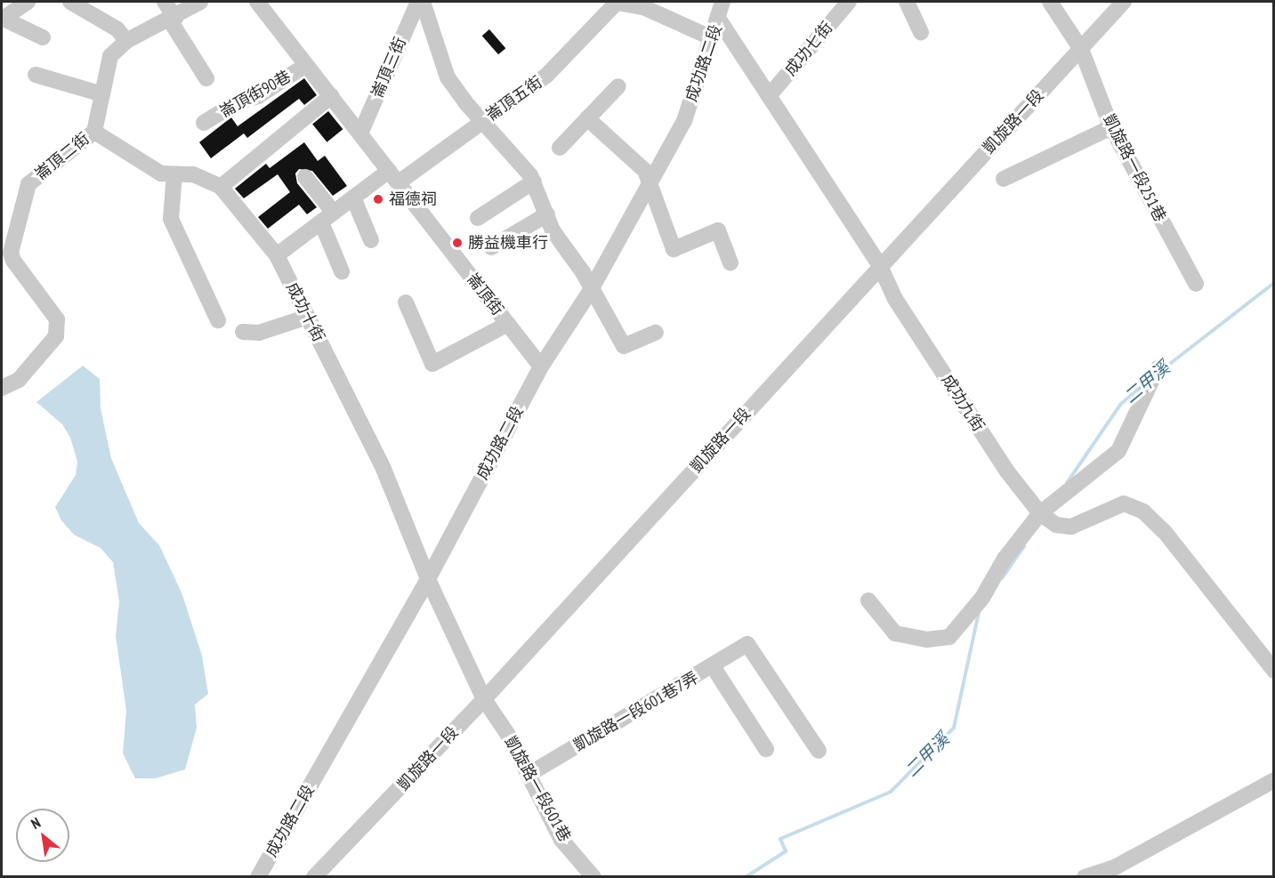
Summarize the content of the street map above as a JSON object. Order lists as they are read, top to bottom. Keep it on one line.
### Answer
{"streets":{"street":["成功七街","成功路二段","崙頂三街","崙頂街90巷","崙頂五街","凱旋路一段","崙頂二街","凱旋路一段251巷","崙頂街","成功十街","成功九街","凱旋路一段601巷7弄","凱旋路一段601巷"]},"crossings":[["成功七街","成功九街"],["成功路二段","崙頂街"],["成功路二段","成功十街"],["成功路二段","成功九街"],["崙頂三街","崙頂街"],["崙頂街90巷","崙頂街"],["崙頂五街","崙頂街"],["崙頂五街","成功十街"],["凱旋路一段","凱旋路一段251巷"],["凱旋路一段","成功十街"],["凱旋路一段","成功九街"],["凱旋路一段","凱旋路一段601巷"],["崙頂二街","成功十街"],["成功十街","凱旋路一段601巷"],["凱旋路一段601巷7弄","凱旋路一段601巷"]],"water":["二甲溪"],"places":["福德祠","勝益機車行"],"north":"top left"}
